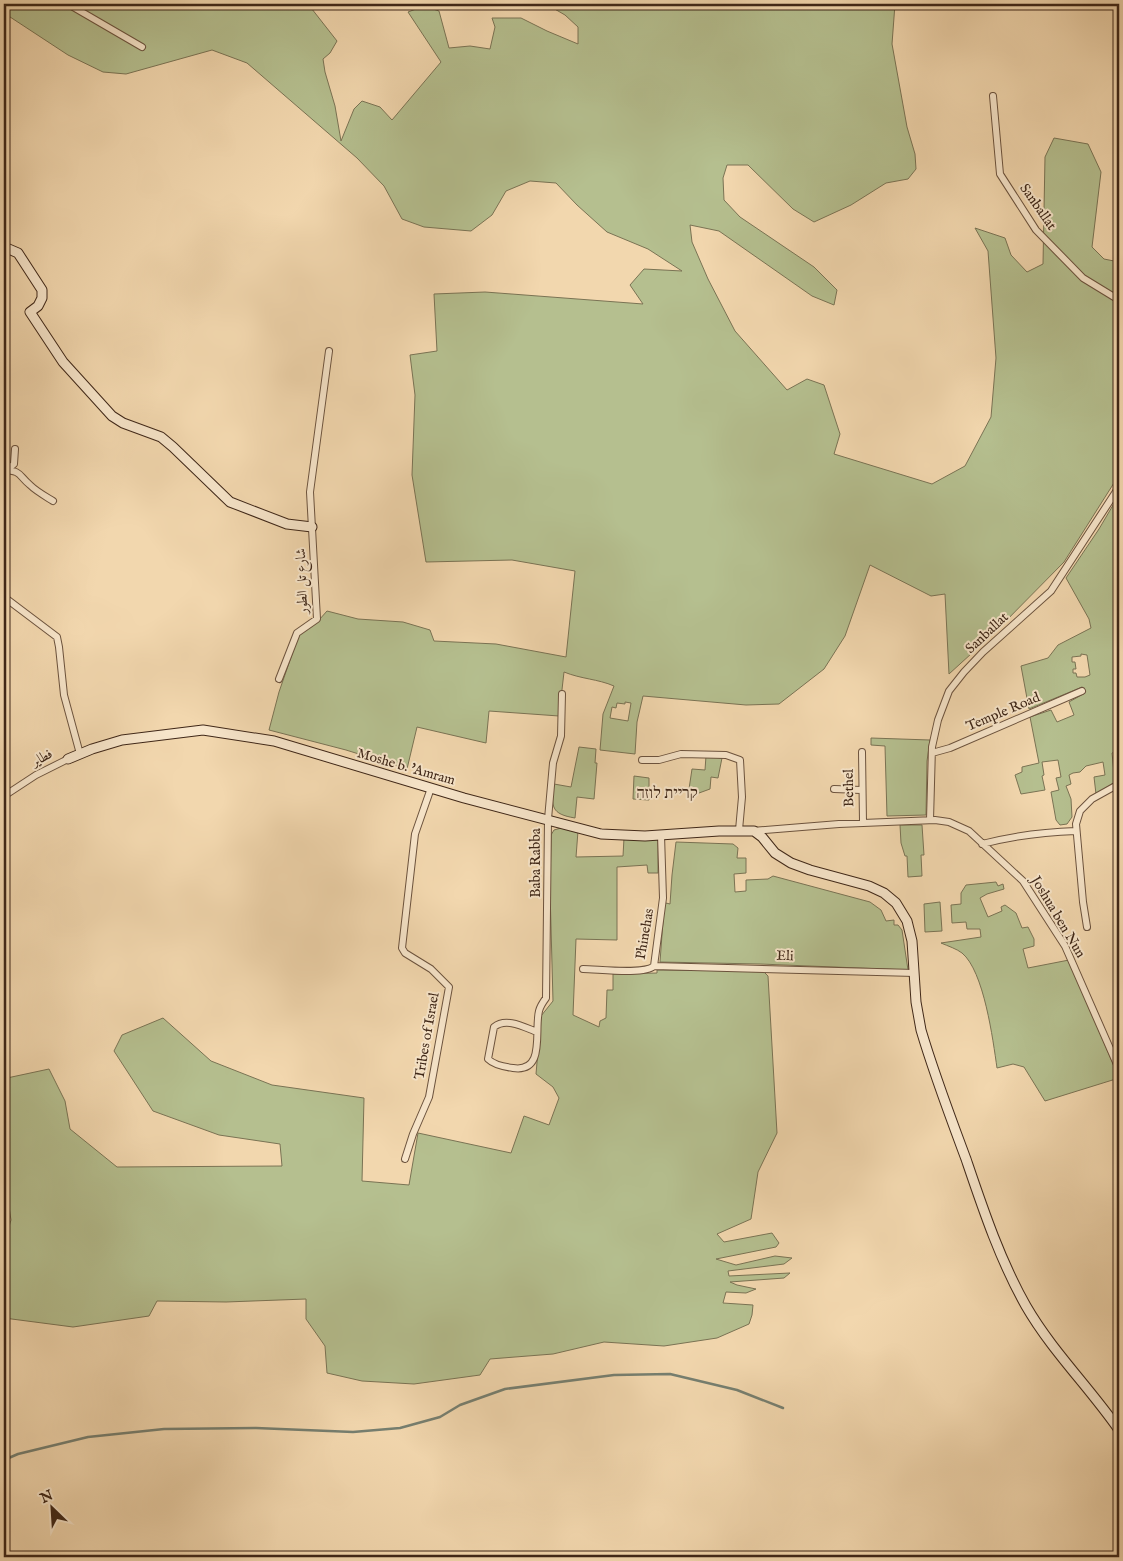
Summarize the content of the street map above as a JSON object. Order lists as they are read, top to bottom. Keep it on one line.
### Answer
{"streets":{"street":["Sanballat","شارع تل الطور","Temple Road","فطاير","Moshe b. 'Amram","Bethel","Baba Rabba","Joshua ben Nun","Phinehas","Eli","Tribes of Israel"]},"crossings":[["Sanballat","Temple Road"],["Sanballat","Joshua ben Nun"],["فطاير","Moshe b. 'Amram"],["Moshe b. 'Amram","Baba Rabba"],["Moshe b. 'Amram","Joshua ben Nun"],["Moshe b. 'Amram","Phinehas"],["Moshe b. 'Amram","Tribes of Israel"],["Bethel","Joshua ben Nun"],["Phinehas","Eli"]],"districts":["קריית לוזה"],"north":"top left"}
